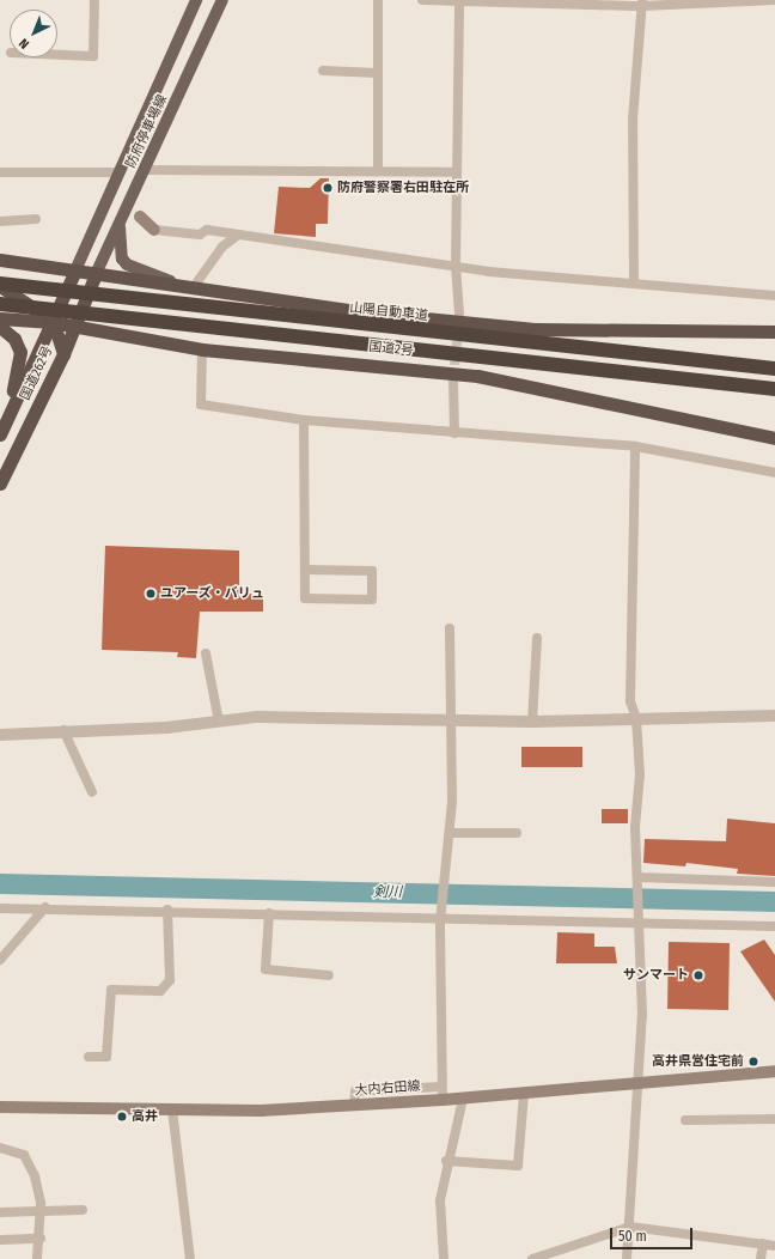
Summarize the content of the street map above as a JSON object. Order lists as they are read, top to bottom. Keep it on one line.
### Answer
{"streets":{"highway":["山陽自動車道","国道2号","国道262号"],"main road":["防府停車場線","大内右田線"]},"crossings":[["防府停車場線","国道262号"],["国道2号","国道262号"]],"water":["剣川"],"places":["防府警察署右田駐在所","ユアーズ・バリュ","サンマート","高井県営住宅前","高井"],"scale_bar":"50 m","north":"bottom left"}
